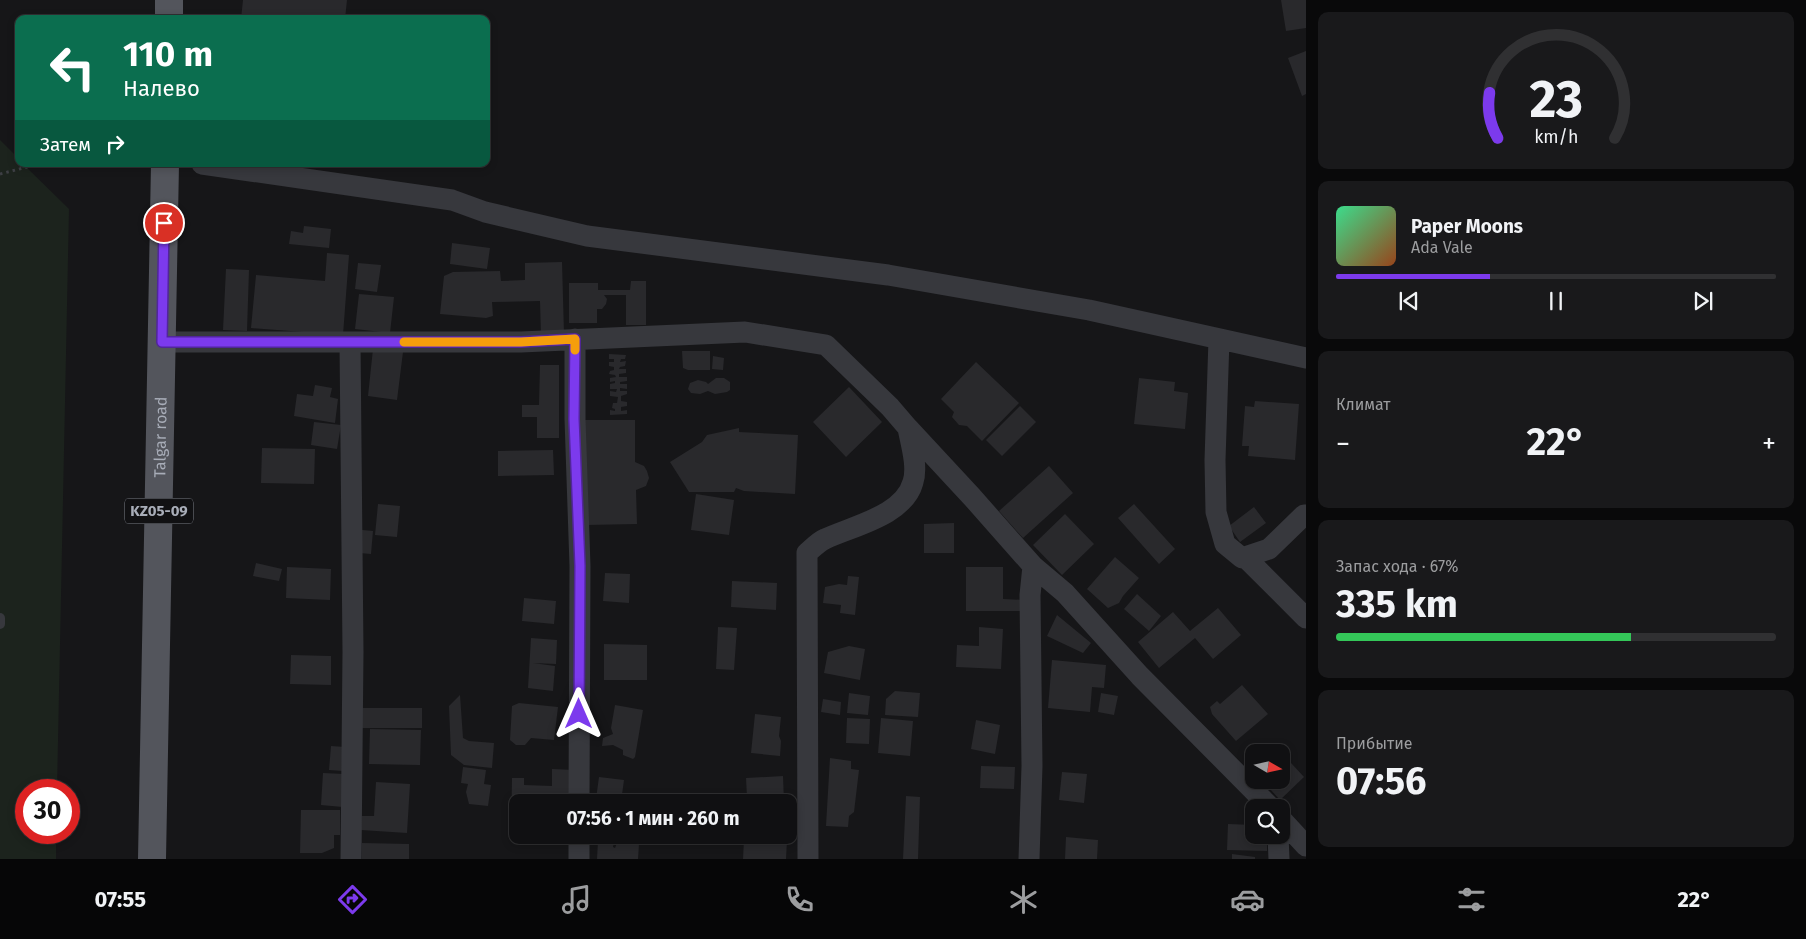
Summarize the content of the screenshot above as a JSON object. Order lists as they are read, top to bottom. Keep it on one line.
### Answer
{"streets":{"main road":["Talgar road","KZ05-09"]},"north":"right","page":{"turn":["110 m","Налево"],"then":"Затем","song":["Paper Moons","Ada Vale"],"tile":["Климат",["Запас хода · 67%","335 km"],["Прибытие","07:56"]],"heat":["−","22°","+"],"limit":"30","trip":"07:56 · 1 мин · 260 m","tabs":["07:55","22°"],"gauge":["23","km/h"]}}
